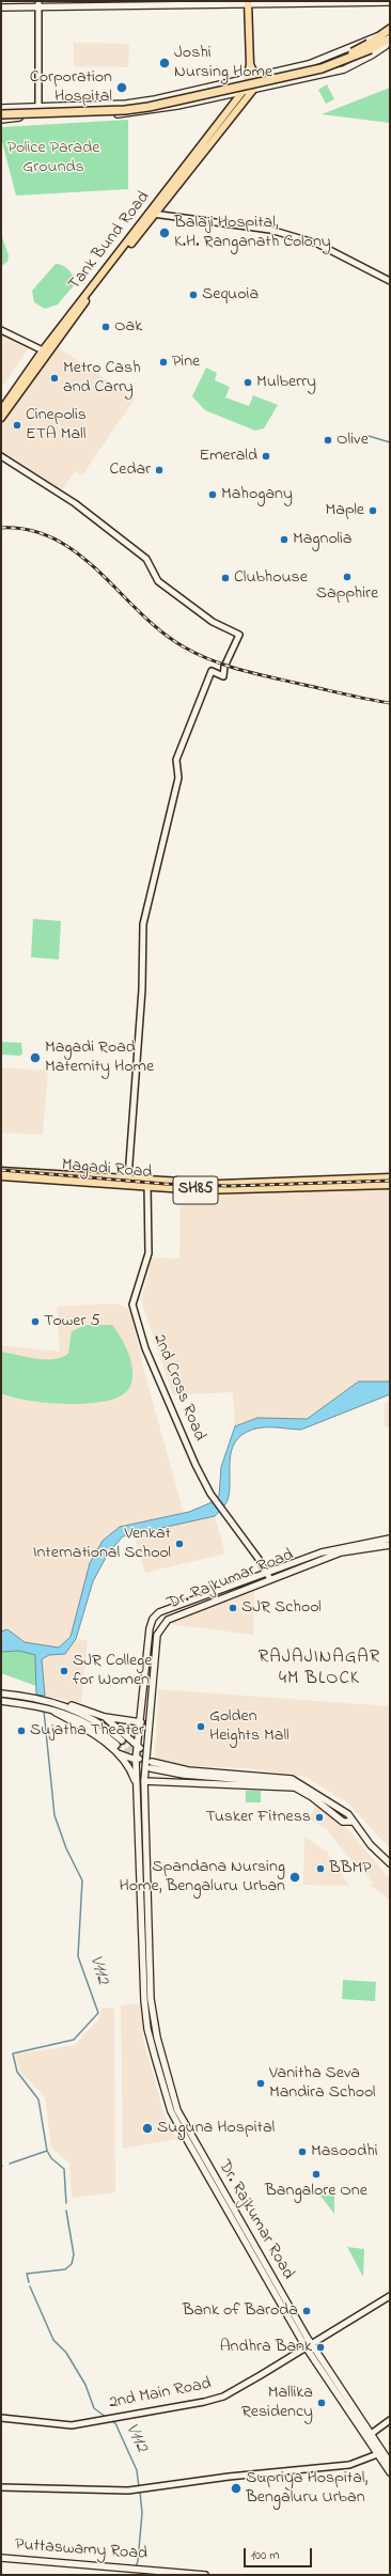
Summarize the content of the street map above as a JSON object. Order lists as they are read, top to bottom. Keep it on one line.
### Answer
{"streets":{"main road":["Tank Bund Road","Magadi Road","SH85","Dr. Rajkumar Road","Puttaswamy Road"],"street":["2nd Cross Road","2nd Main Road"]},"crossings":[["Magadi Road","2nd Cross Road"],["2nd Cross Road","Dr. Rajkumar Road"],["Dr. Rajkumar Road","2nd Main Road"]],"districts":["RAJAJINAGAR 4M BLOCK"],"water":["V112"],"parks":["Police Parade Grounds"],"places":["Joshi Nursing Home","Corporation Hospital","Balaji Hospital, K.H. Ranganath Colony","Sequoia","Oak","Pine","Metro Cash and Carry","Mulberry","Cinepolis ETA Mall","Olive","Emerald","Cedar","Mahogany","Maple","Magnolia","Sapphire","Clubhouse","Magadi Road Maternity Home","Tower 5","Venkat International School","SJR School","SJR College for Women","Golden Heights Mall","Sujatha Theater","Tusker Fitness","BBMP","Spandana Nursing Home, Bengaluru Urban","Vanitha Seva Mandira School","Suguna Hospital","Masoodhi","Bangalore One","Bank of Baroda","Andhra Bank","Mallika Residency","Supriya Hospital, Bengaluru Urban"],"scale_bar":"100 m"}
